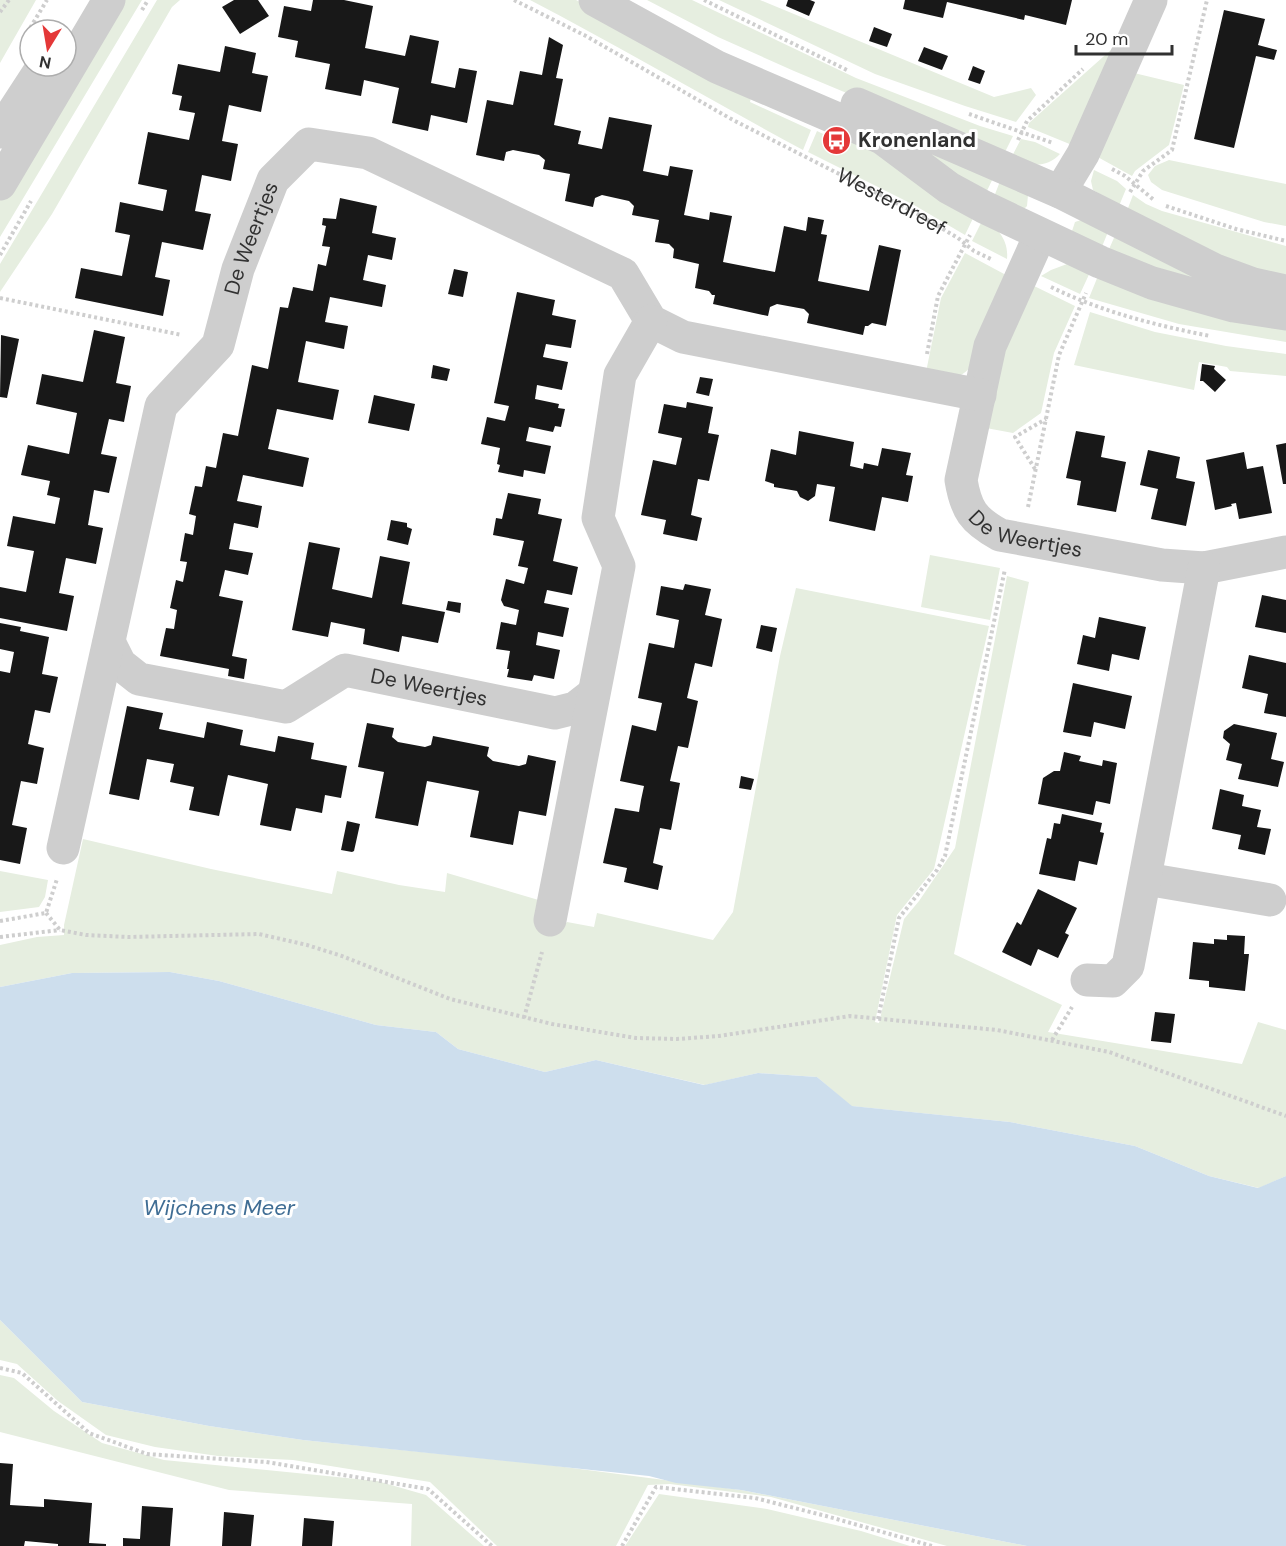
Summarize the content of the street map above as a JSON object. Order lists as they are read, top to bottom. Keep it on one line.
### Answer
{"streets":{"street":["Westerdreef","De Weertjes"]},"crossings":[["Westerdreef","De Weertjes"]],"water":["Wijchens Meer"],"places":{"bus stop":["Kronenland"]},"scale_bar":"20 m","north":"bottom"}
